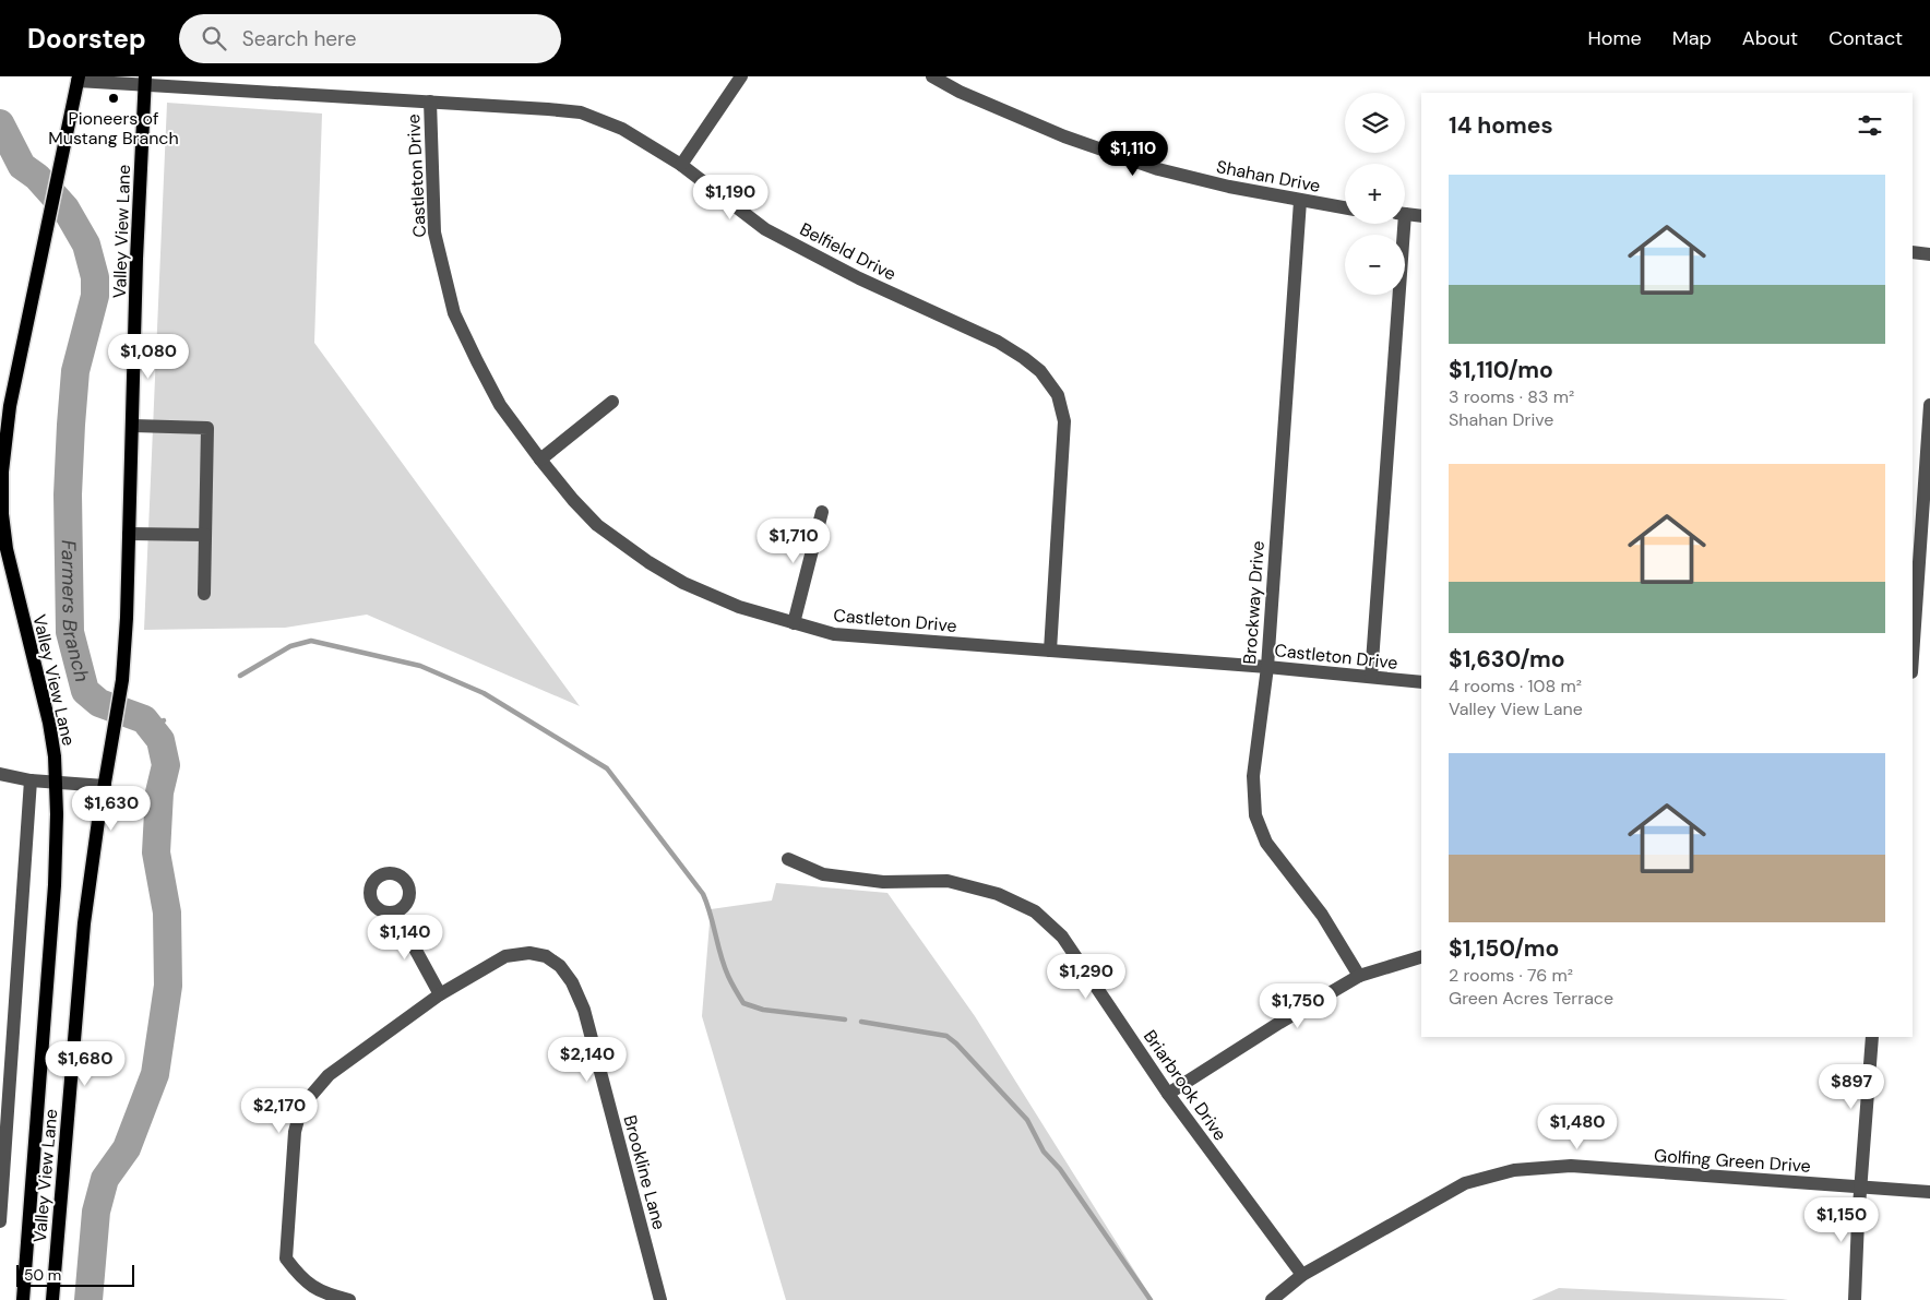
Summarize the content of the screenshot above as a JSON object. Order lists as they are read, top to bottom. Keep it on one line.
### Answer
{"streets":{"main road":["Valley View Lane"],"street":["Castleton Drive","Shahan Drive","Belfield Drive","Brockway Drive","Briarbrook Drive","Golfing Green Drive","Brookline Lane"]},"crossings":[["Castleton Drive","Belfield Drive"],["Castleton Drive","Brockway Drive"],["Shahan Drive","Brockway Drive"],["Valley View Lane","Belfield Drive"],["Briarbrook Drive","Golfing Green Drive"]],"water":["Farmers Branch"],"places":["Pioneers of Mustang Branch"],"scale_bar":"50 m","page":{"header":"Doorstep","search":"Search here","nav":["Home","Map","About","Contact"],"map_buttons":["+","−"],"heading":"14 homes","price":["$1,110","$1,190","$1,080","$1,710","$1,630","$1,140","$1,290","$1,750","$2,140","$1,680","$897","$2,170","$1,480","$1,150"],"list":[{"name":"$1,110/mo","note":"3 rooms · 83 m² · Shahan Drive"},{"name":"$1,630/mo","note":"4 rooms · 108 m² · Valley View Lane"},{"name":"$1,150/mo","note":"2 rooms · 76 m² · Green Acres Terrace"}],"scale":"50 m"}}
